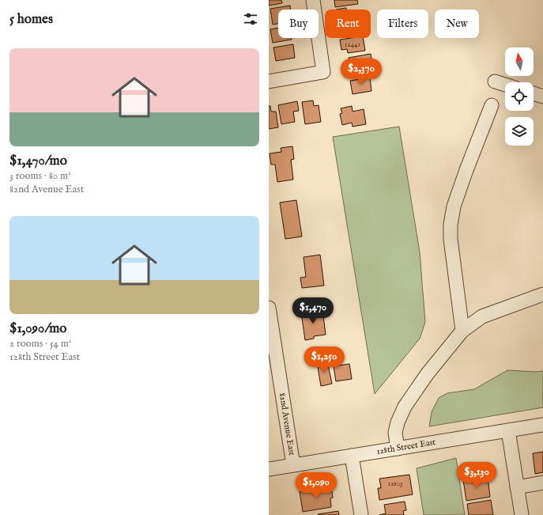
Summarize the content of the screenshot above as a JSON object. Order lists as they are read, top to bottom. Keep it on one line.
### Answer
{"streets":{"street":["82nd Avenue East","128th Street East"]},"crossings":[["82nd Avenue East","128th Street East"]],"house_numbers":["12441","12803"],"north":"top","page":{"heading":"5 homes","chip":["Buy","Rent","Filters","New"],"list":[{"name":"$1,470/mo","note":"3 rooms · 80 m² · 82nd Avenue East"},{"name":"$1,090/mo","note":"2 rooms · 54 m² · 128th Street East"}],"price":["$2,370","$1,470","$1,250","$3,130","$1,090"]}}
